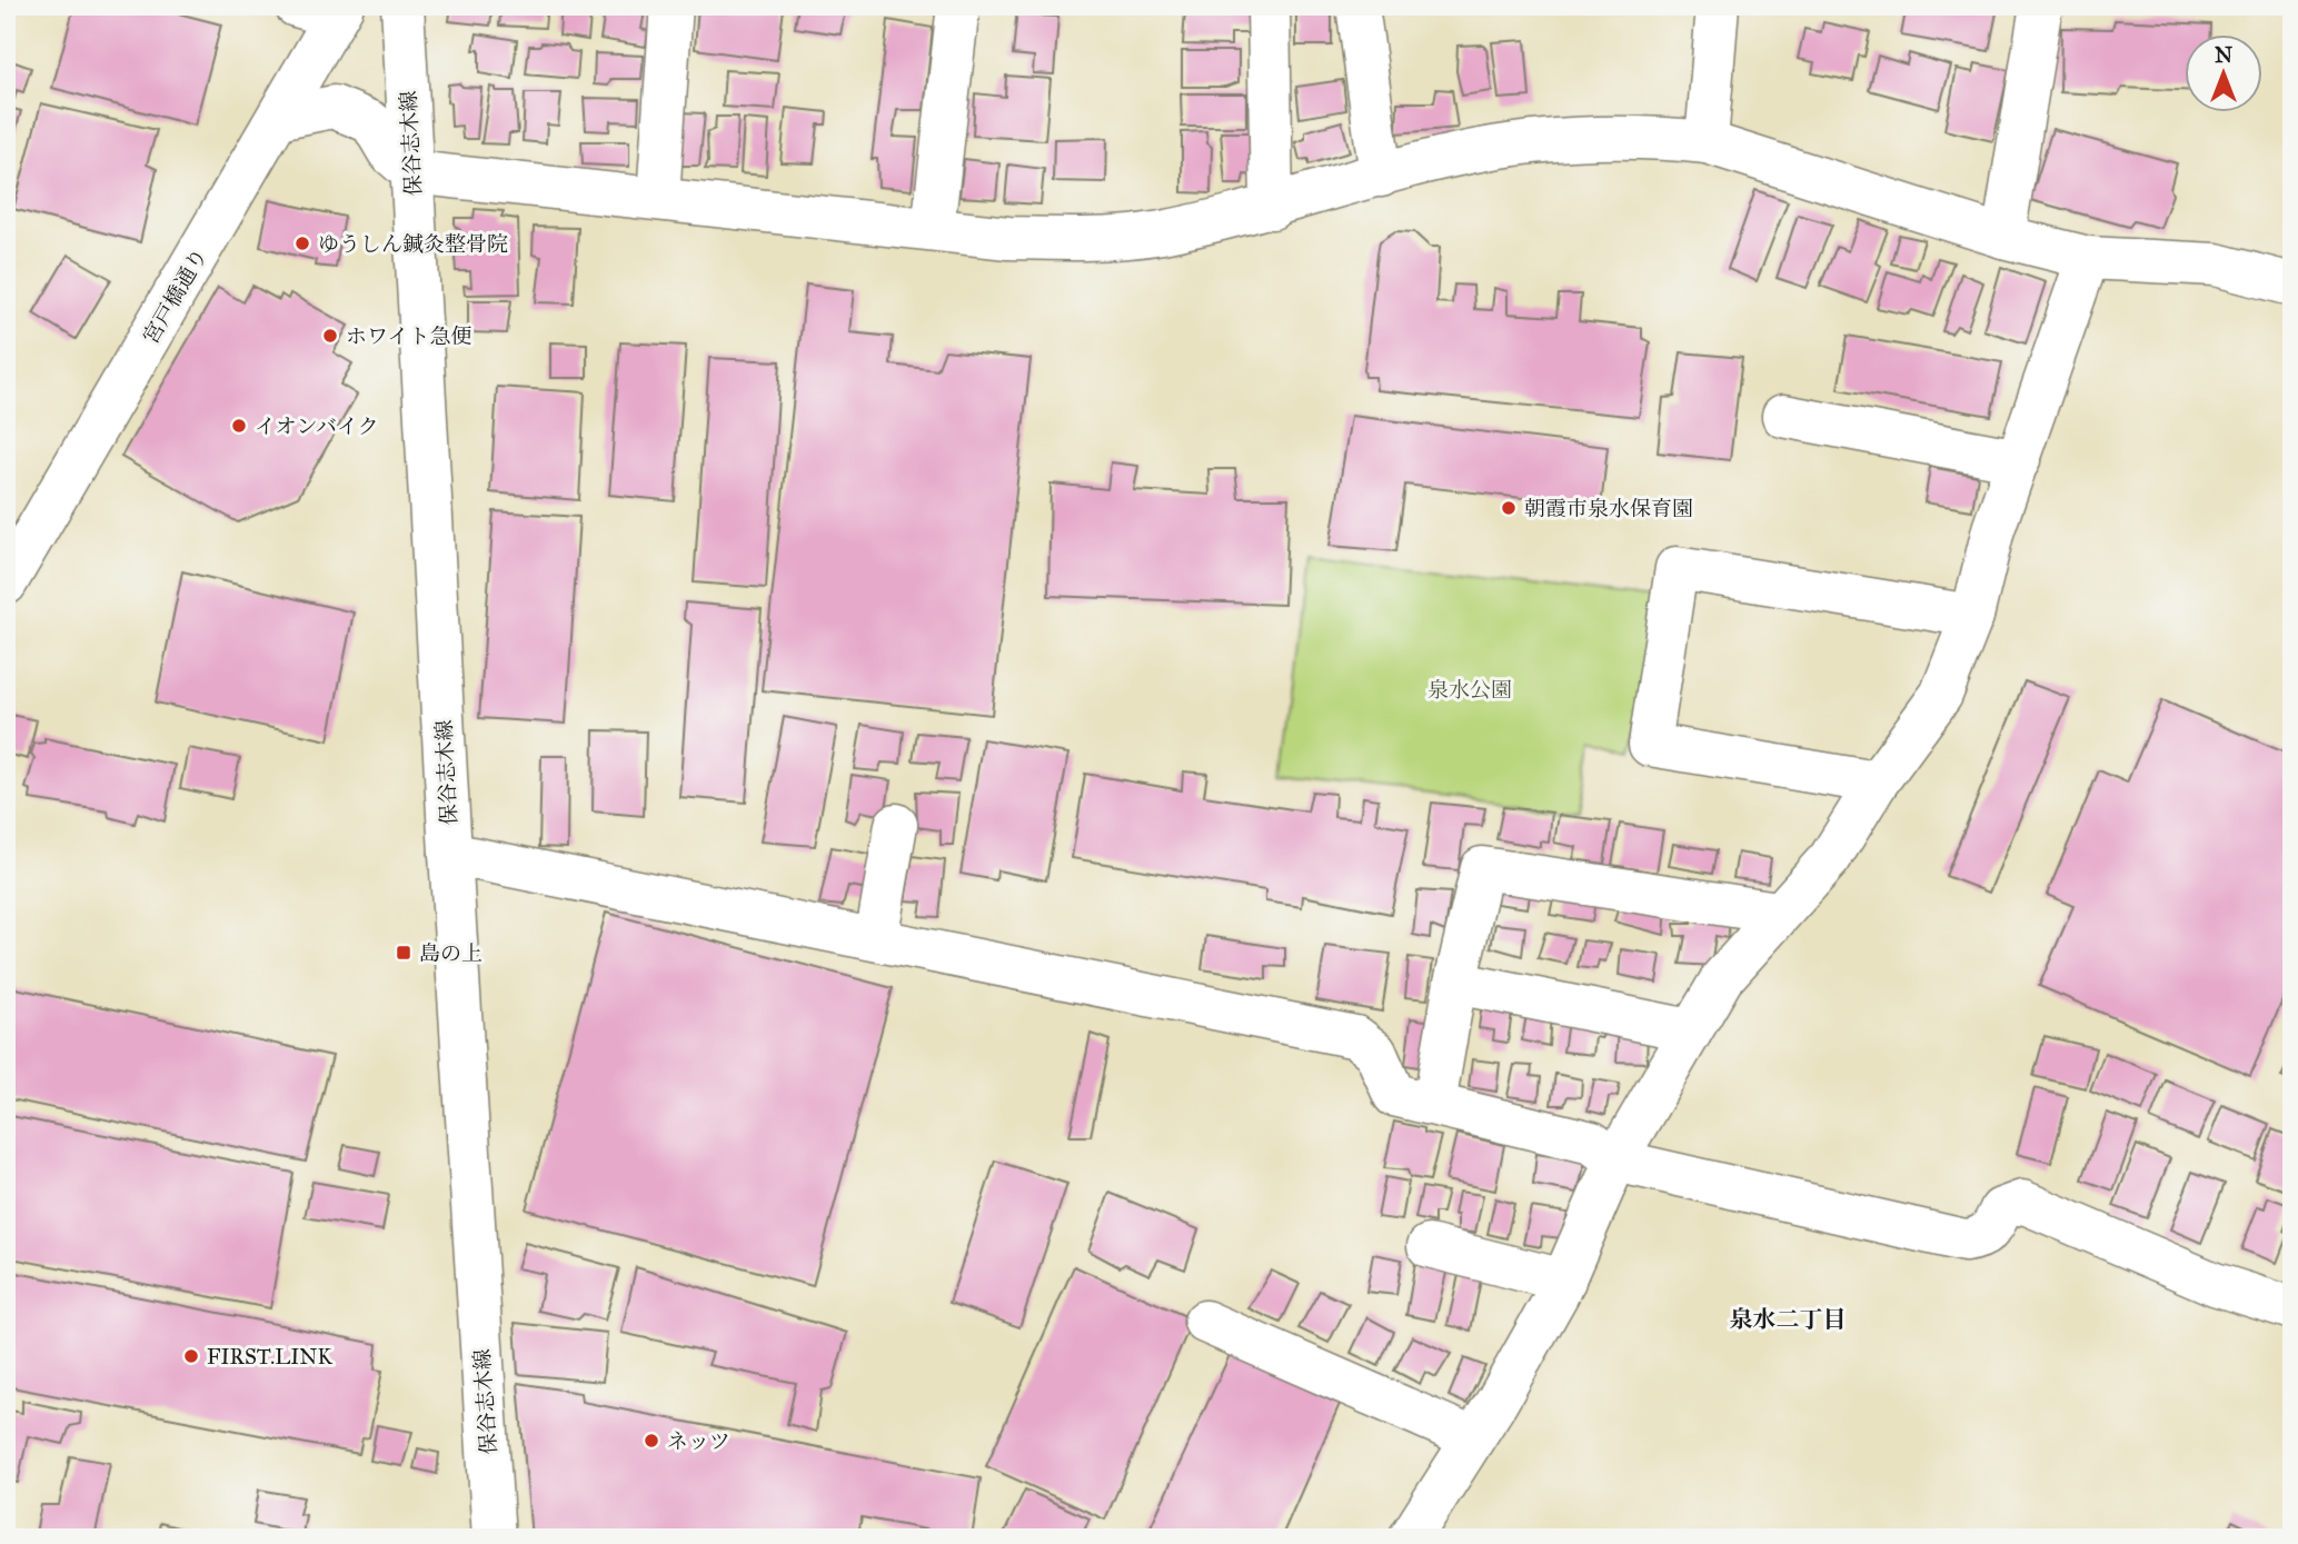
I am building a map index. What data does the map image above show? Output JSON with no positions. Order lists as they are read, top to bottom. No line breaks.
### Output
{"streets":{"street":["保谷志木線","宮戸橋通り"]},"districts":["泉水二丁目"],"parks":["泉水公園"],"places":{"other":["ゆうしん鍼灸整骨院","ホワイト急便","イオンバイク","朝霞市泉水保育園","FIRST.LINK","ネッツ"],"transit":["島の上"]},"north":"top"}
